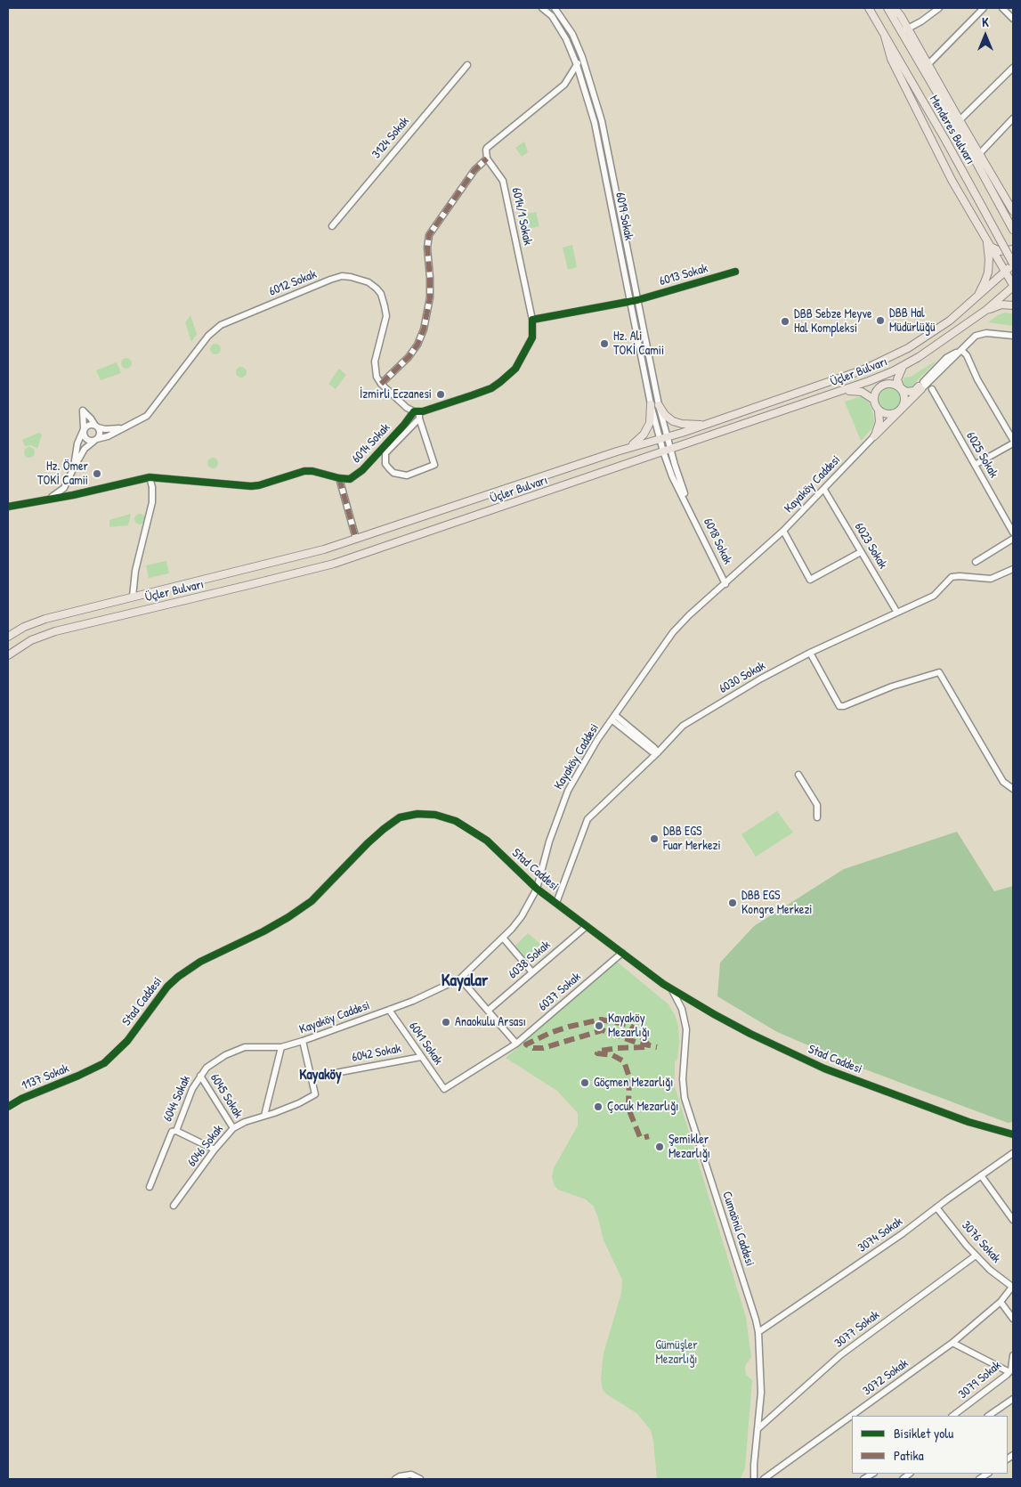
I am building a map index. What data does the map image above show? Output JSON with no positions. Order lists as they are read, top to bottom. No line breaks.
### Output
{"streets":{"main road":["Menderes Bulvarı","Üçler Bulvarı"],"street":["3124 Sokak","6014/1 Sokak","6019 Sokak","6013 Sokak","6012 Sokak","6014 Sokak","6025 Sokak","Kayaköy Caddesi","6018 Sokak","6023 Sokak","6030 Sokak","Stad Caddesi","6038 Sokak","6037 Sokak","6041 Sokak","6042 Sokak","1137 Sokak","6045 Sokak","6044 Sokak","6046 Sokak","Cumaönü Caddesi","3074 Sokak","3076 Sokak","3077 Sokak","3072 Sokak","3079 Sokak"]},"crossings":[["Menderes Bulvarı","Üçler Bulvarı"],["6019 Sokak","6013 Sokak"],["6019 Sokak","Üçler Bulvarı"],["6019 Sokak","6018 Sokak"],["Üçler Bulvarı","6018 Sokak"],["Kayaköy Caddesi","6018 Sokak"],["Kayaköy Caddesi","6023 Sokak"],["Kayaköy Caddesi","Stad Caddesi"],["Kayaköy Caddesi","6041 Sokak"],["Kayaköy Caddesi","6044 Sokak"],["6023 Sokak","6030 Sokak"],["6030 Sokak","Stad Caddesi"],["Stad Caddesi","6038 Sokak"],["Stad Caddesi","6037 Sokak"],["Stad Caddesi","1137 Sokak"],["Stad Caddesi","Cumaönü Caddesi"],["6037 Sokak","6041 Sokak"],["6041 Sokak","6042 Sokak"],["6042 Sokak","6046 Sokak"],["6045 Sokak","6044 Sokak"],["6045 Sokak","6046 Sokak"],["Cumaönü Caddesi","3074 Sokak"],["Cumaönü Caddesi","3077 Sokak"],["3074 Sokak","3076 Sokak"],["3076 Sokak","3077 Sokak"],["3076 Sokak","3072 Sokak"]],"districts":["Kayalar","Kayaköy"],"parks":["Gümüşler Mezarlığı"],"places":["DBB Hal Müdürlüğü","DBB Sebze Meyve Hal Kompleksi","Hz. Ali TOKİ Camii","İzmirli Eczanesi","Hz. Ömer TOKİ Camii","DBB EGS Fuar Merkezi","DBB EGS Kongre Merkezi","Anaokulu Arsası","Kayaköy Mezarlığı","Göçmen Mezarlığı","Çocuk Mezarlığı","Şemikler Mezarlığı"],"legend":["Bisiklet yolu","Patika"],"north":"top"}
